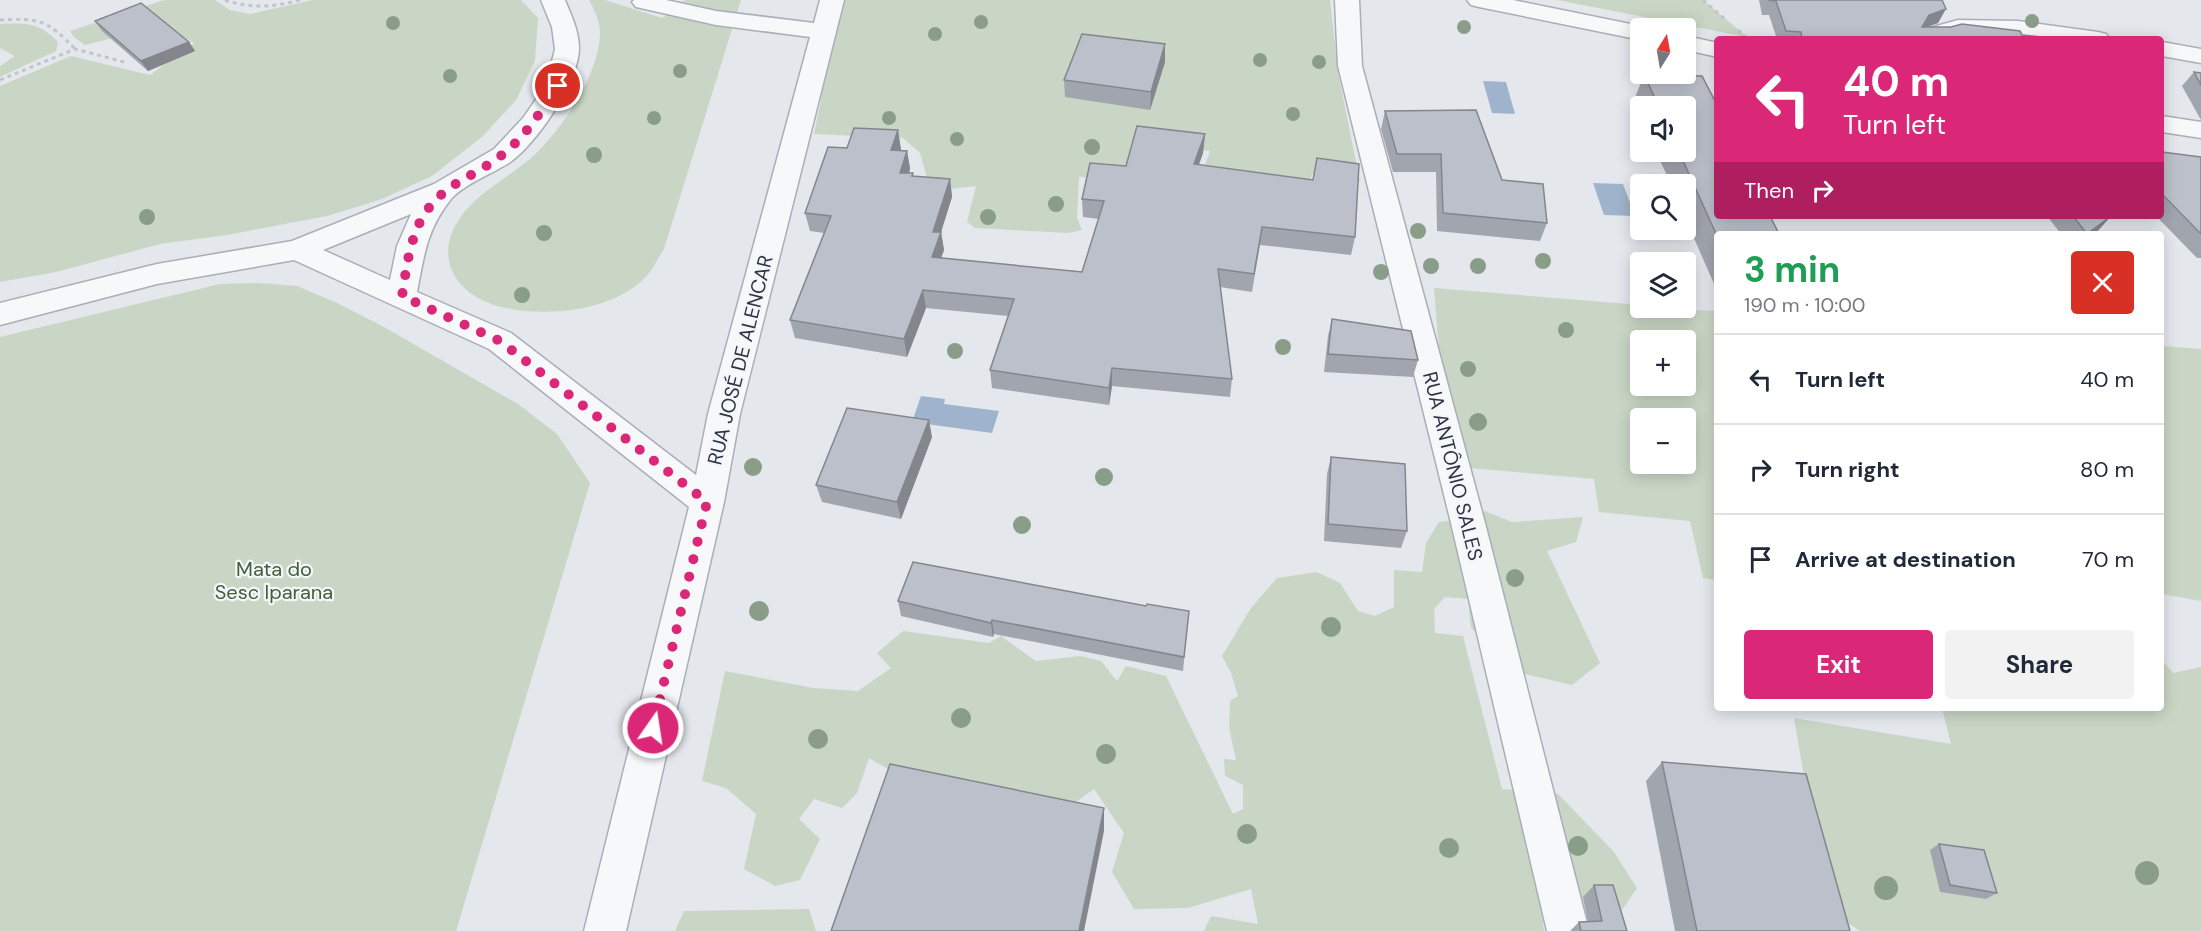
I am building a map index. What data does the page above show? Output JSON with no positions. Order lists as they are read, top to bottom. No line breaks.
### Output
{"streets":{"street":["RUA JOSÉ DE ALENCAR","RUA ANTÔNIO SALES"]},"parks":["Mata do Sesc Iparana"],"north":"top","page":{"map_buttons":["+","−"],"turn":["40 m","Turn left"],"then":"Then","heading":["3 min","190 m · 10:00"],"list":[{"name":"Turn left","value":"40 m"},{"name":"Turn right","value":"80 m"},{"name":"Arrive at destination","value":"70 m"}],"buttons":["Exit","Share"]}}
